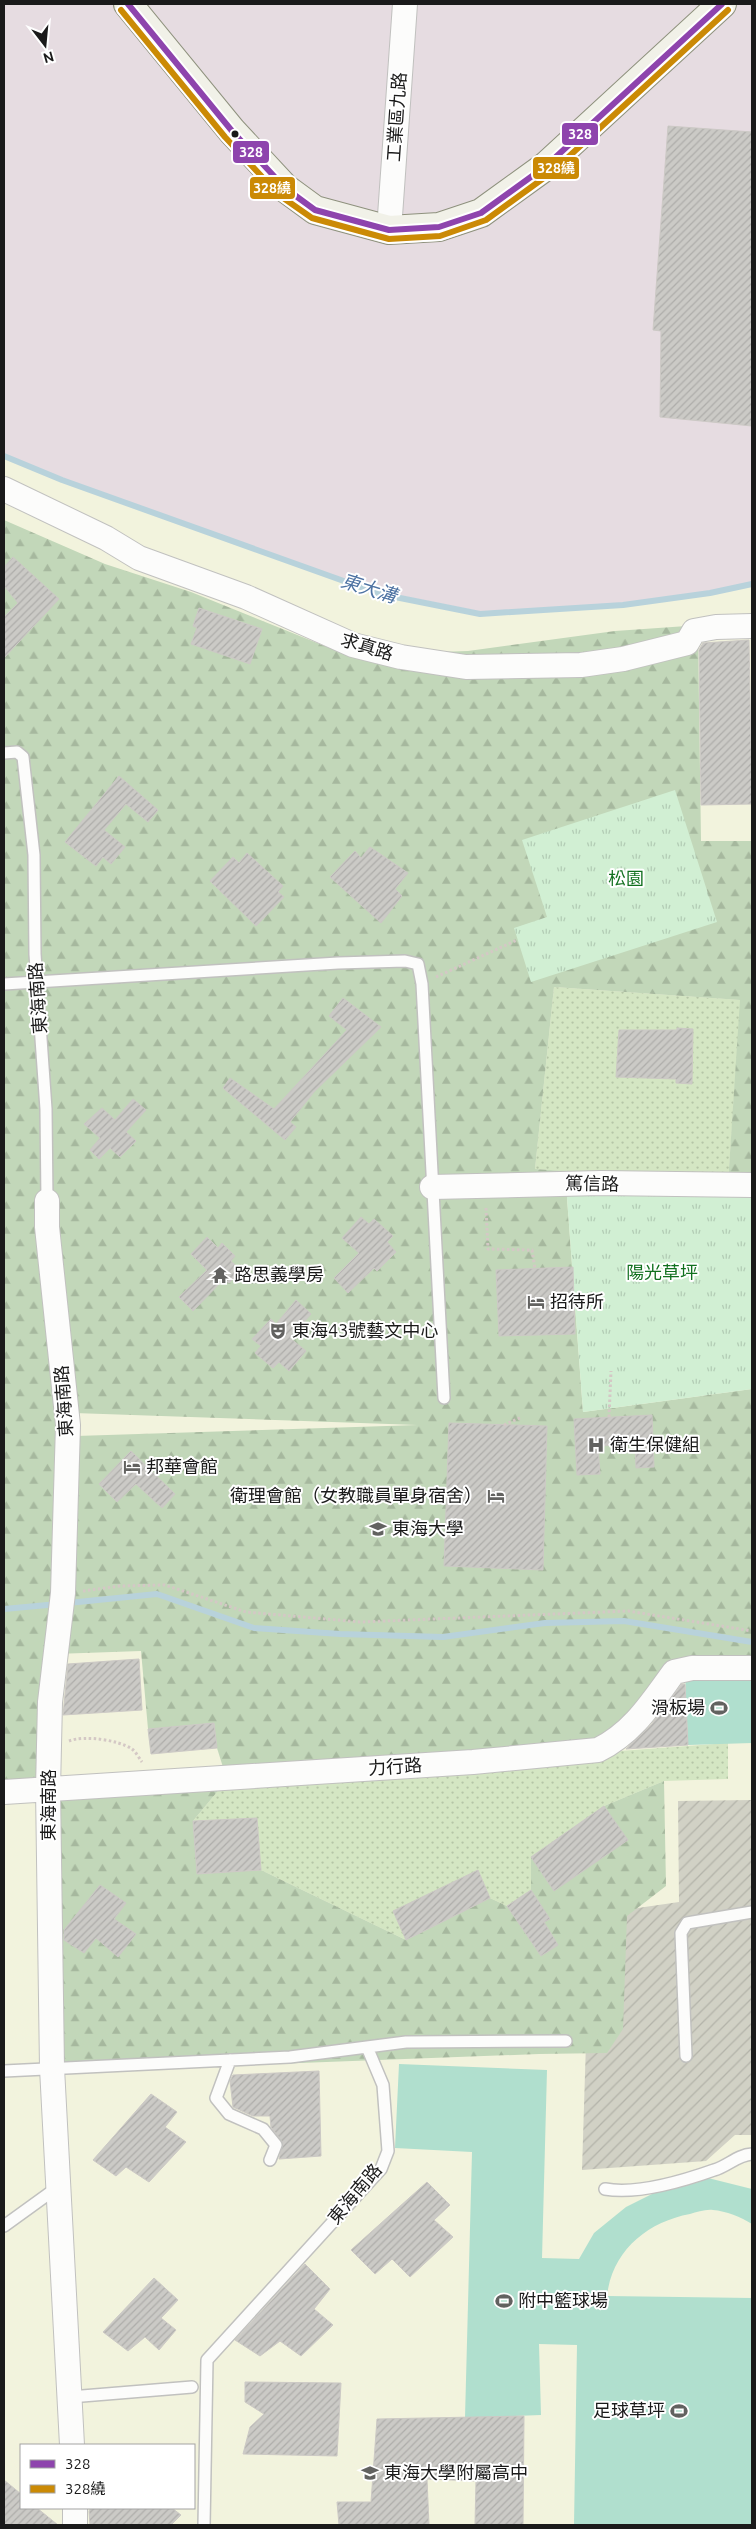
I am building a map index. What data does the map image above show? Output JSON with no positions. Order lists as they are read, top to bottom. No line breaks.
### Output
{"streets":{"street":["工業區九路","求真路","東海南路","篤信路","力行路"]},"crossings":[["東海南路","力行路"]],"water":["東大溝"],"parks":["松園","陽光草坪"],"places":{"temple":["路思義學房"],"hotel":["招待所","邦華會館","衛理會館（女教職員單身宿舍）"],"theatre":["東海43號藝文中心"],"hospital":["衛生保健組"],"school or university":["東海大學","東海大學附屬高中"],"sports":["滑板場","附中籃球場","足球草坪"]},"lines":["transit line 328","transit line 328繞"],"legend":["328","328繞"],"north":"bottom"}
